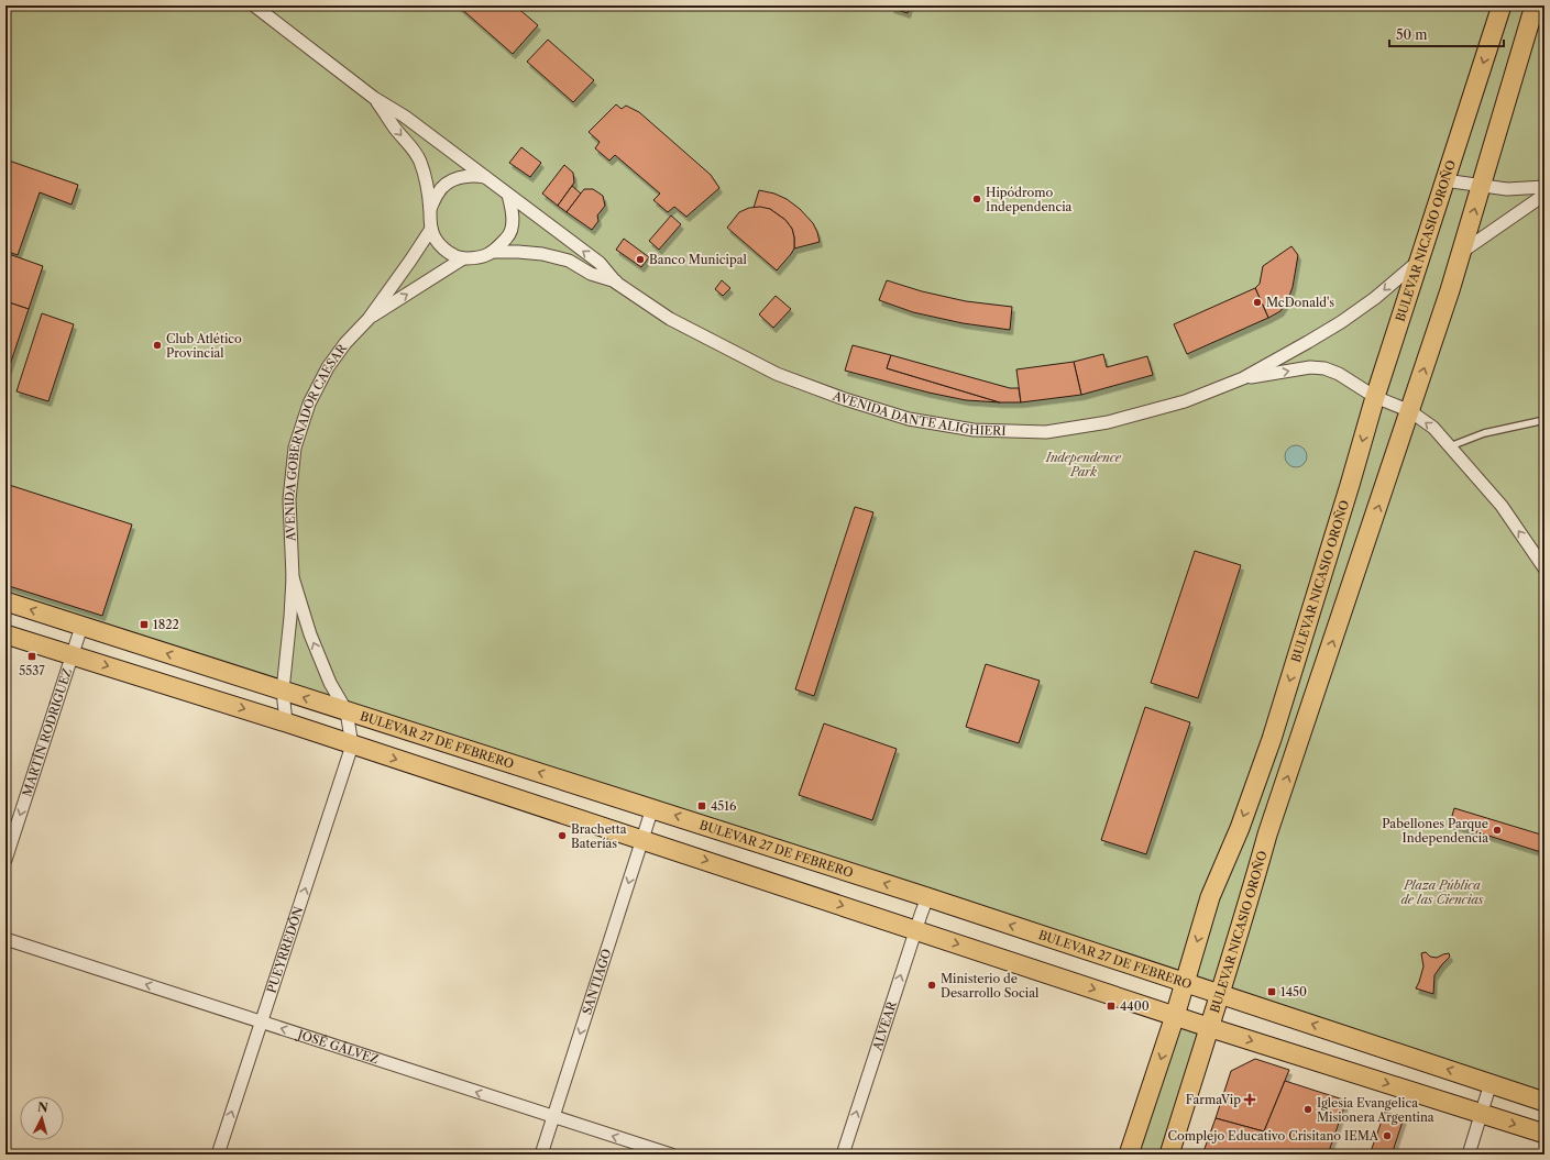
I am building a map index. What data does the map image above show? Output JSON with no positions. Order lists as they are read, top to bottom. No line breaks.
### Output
{"streets":{"main road":["BULEVAR NICASIO OROÑO","BULEVAR 27 DE FEBRERO"],"street":["AVENIDA DANTE ALIGHIERI","AVENIDA GOBERNADOR CAESAR","MARTÍN RODRÍGUEZ","PUEYRREDÓN","SANTIAGO","ALVEAR","JOSÉ GÁLVEZ"]},"crossings":[["BULEVAR NICASIO OROÑO","AVENIDA DANTE ALIGHIERI"],["BULEVAR NICASIO OROÑO","BULEVAR 27 DE FEBRERO"],["AVENIDA DANTE ALIGHIERI","AVENIDA GOBERNADOR CAESAR"],["AVENIDA GOBERNADOR CAESAR","BULEVAR 27 DE FEBRERO"],["AVENIDA GOBERNADOR CAESAR","PUEYRREDÓN"],["MARTÍN RODRÍGUEZ","BULEVAR 27 DE FEBRERO"],["BULEVAR 27 DE FEBRERO","SANTIAGO"],["BULEVAR 27 DE FEBRERO","ALVEAR"],["PUEYRREDÓN","JOSÉ GÁLVEZ"],["SANTIAGO","JOSÉ GÁLVEZ"]],"one_way":["MARTÍN RODRÍGUEZ","PUEYRREDÓN","SANTIAGO","ALVEAR","JOSÉ GÁLVEZ"],"parks":["Independence Park","Plaza Pública de las Ciencias"],"places":{"other":["Hipódromo Independencia","Banco Municipal","McDonald's","Club Atlético Provincial","Pabellones Parque Independencia","Brachetta Baterías","Ministerio de Desarrollo Social","Iglesia Evangelica Misionera Argentina","Complejo Educativo Crisitano IEMA"],"transit":["1822","5537","4516","1450","4400"],"health":["FarmaVip"]},"scale_bar":"50 m","north":"top"}
